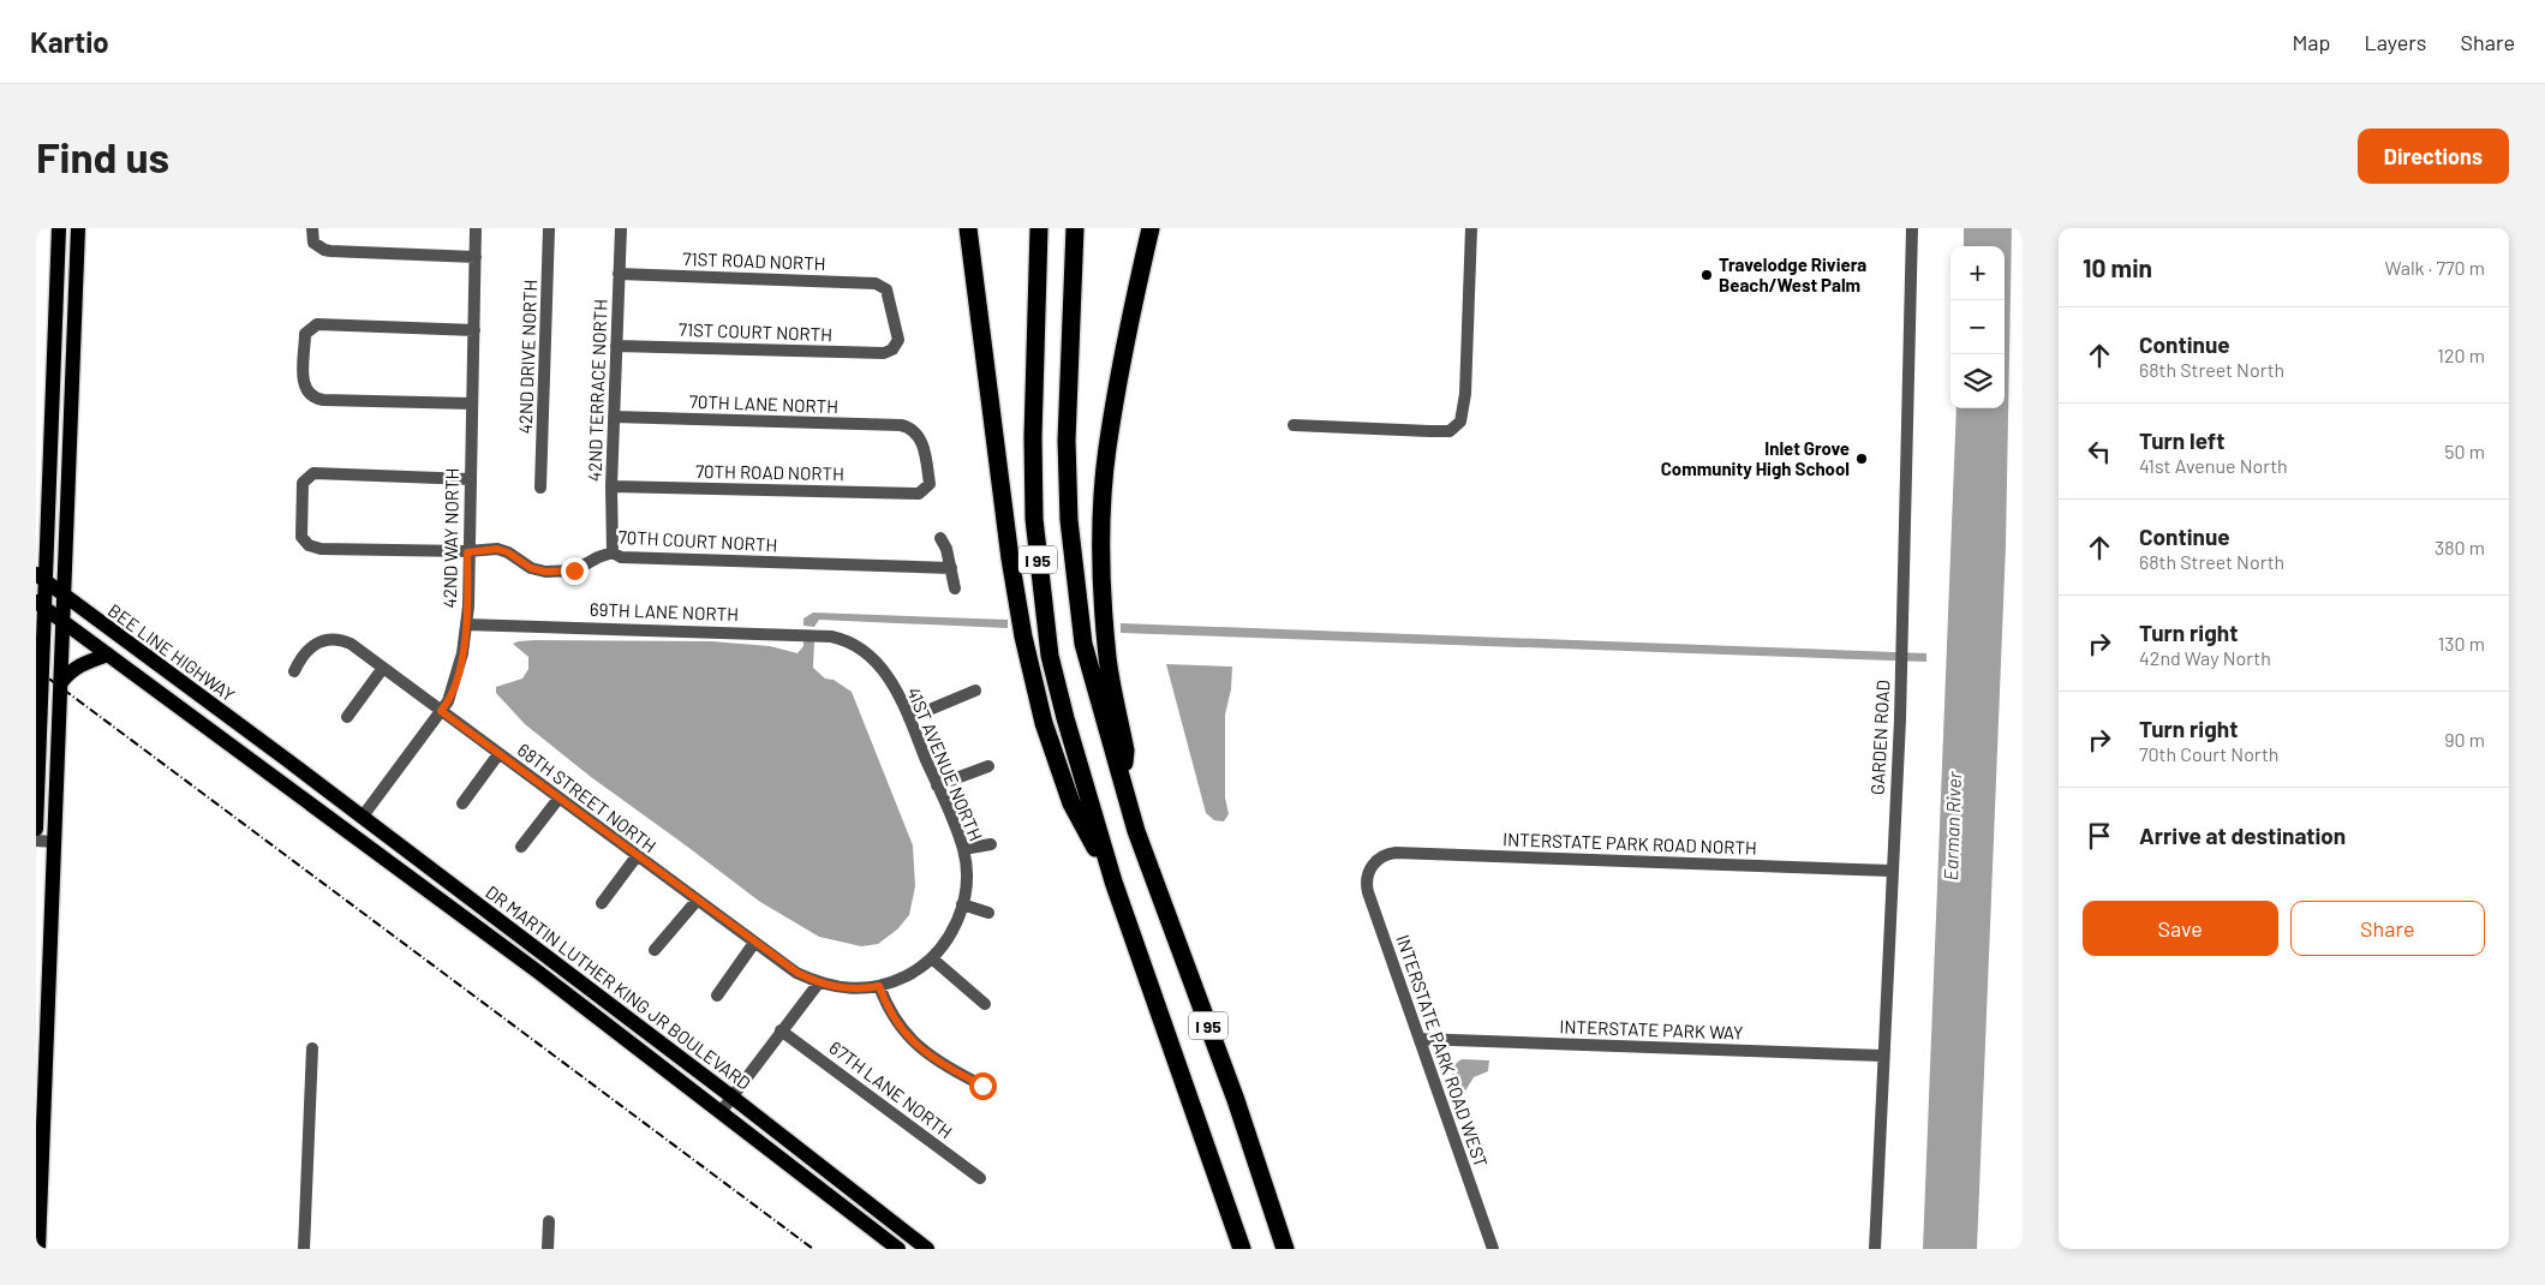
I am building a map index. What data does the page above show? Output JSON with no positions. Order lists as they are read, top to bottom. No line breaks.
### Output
{"streets":{"highway":["I 95"],"main road":["BEE LINE HIGHWAY","DR MARTIN LUTHER KING JR BOULEVARD"],"street":["71ST ROAD NORTH","71ST COURT NORTH","42ND DRIVE NORTH","42ND TERRACE NORTH","70TH LANE NORTH","70TH ROAD NORTH","42ND WAY NORTH","70TH COURT NORTH","69TH LANE NORTH","GARDEN ROAD","41ST AVENUE NORTH","68TH STREET NORTH","INTERSTATE PARK ROAD NORTH","INTERSTATE PARK WAY","INTERSTATE PARK ROAD WEST","67TH LANE NORTH"]},"crossings":[["71ST ROAD NORTH","71ST COURT NORTH"],["71ST ROAD NORTH","42ND TERRACE NORTH"],["71ST COURT NORTH","42ND TERRACE NORTH"],["42ND TERRACE NORTH","70TH LANE NORTH"],["42ND TERRACE NORTH","70TH ROAD NORTH"],["42ND TERRACE NORTH","70TH COURT NORTH"],["70TH LANE NORTH","70TH ROAD NORTH"],["42ND WAY NORTH","70TH COURT NORTH"],["42ND WAY NORTH","69TH LANE NORTH"],["42ND WAY NORTH","68TH STREET NORTH"],["42ND WAY NORTH","DR MARTIN LUTHER KING JR BOULEVARD"],["69TH LANE NORTH","41ST AVENUE NORTH"],["BEE LINE HIGHWAY","DR MARTIN LUTHER KING JR BOULEVARD"],["GARDEN ROAD","INTERSTATE PARK ROAD NORTH"],["GARDEN ROAD","INTERSTATE PARK WAY"],["41ST AVENUE NORTH","68TH STREET NORTH"],["INTERSTATE PARK ROAD NORTH","INTERSTATE PARK ROAD WEST"],["INTERSTATE PARK WAY","INTERSTATE PARK ROAD WEST"]],"water":["Earman River"],"places":["Travelodge Riviera Beach/West Palm","Inlet Grove Community High School"],"page":{"header":"Kartio","nav":["Map","Layers","Share"],"buttons":["Directions",["Save","Share"]],"title":"Find us","heading":["10 min","Walk · 770 m"],"map_buttons":["+","−"],"list":[["Continue","68th Street North","120 m"],["Turn left","41st Avenue North","50 m"],["Continue","68th Street North","380 m"],["Turn right","42nd Way North","130 m"],["Turn right","70th Court North","90 m"],"Arrive at destination"]}}
